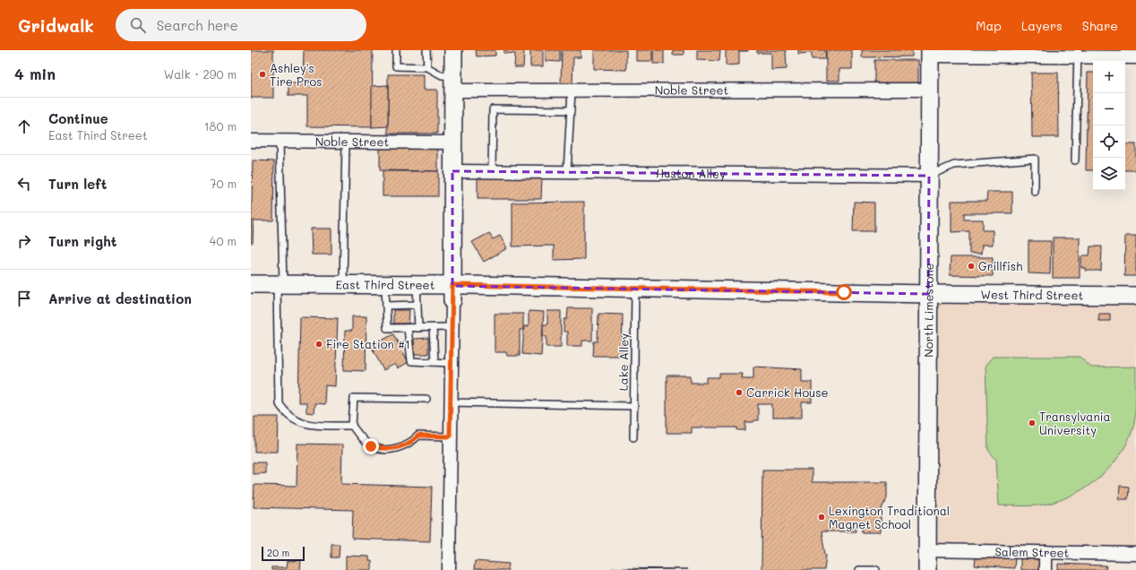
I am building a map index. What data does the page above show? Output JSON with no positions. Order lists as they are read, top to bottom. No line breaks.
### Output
{"streets":{"main road":["East Third Street","West Third Street","North Limestone"],"street":["Noble Street","Huston Alley","Salem Street"],"lane":["Lake Alley"]},"crossings":[["Noble Street","North Limestone"],["Huston Alley","North Limestone"],["East Third Street","West Third Street"],["East Third Street","North Limestone"],["East Third Street","Lake Alley"],["West Third Street","North Limestone"],["North Limestone","Salem Street"]],"places":["Ashley's Tire Pros","Grillfish","Fire Station #1","Carrick House","Transylvania University","Lexington Traditional Magnet School"],"scale_bar":"20 m","page":{"header":"Gridwalk","search":"Search here","nav":["Map","Layers","Share"],"heading":["4 min","Walk · 290 m"],"map_buttons":["+","−"],"list":[["Continue","East Third Street","180 m"],["Turn left","70 m"],["Turn right","40 m"],"Arrive at destination"],"scale":"20 m"}}
